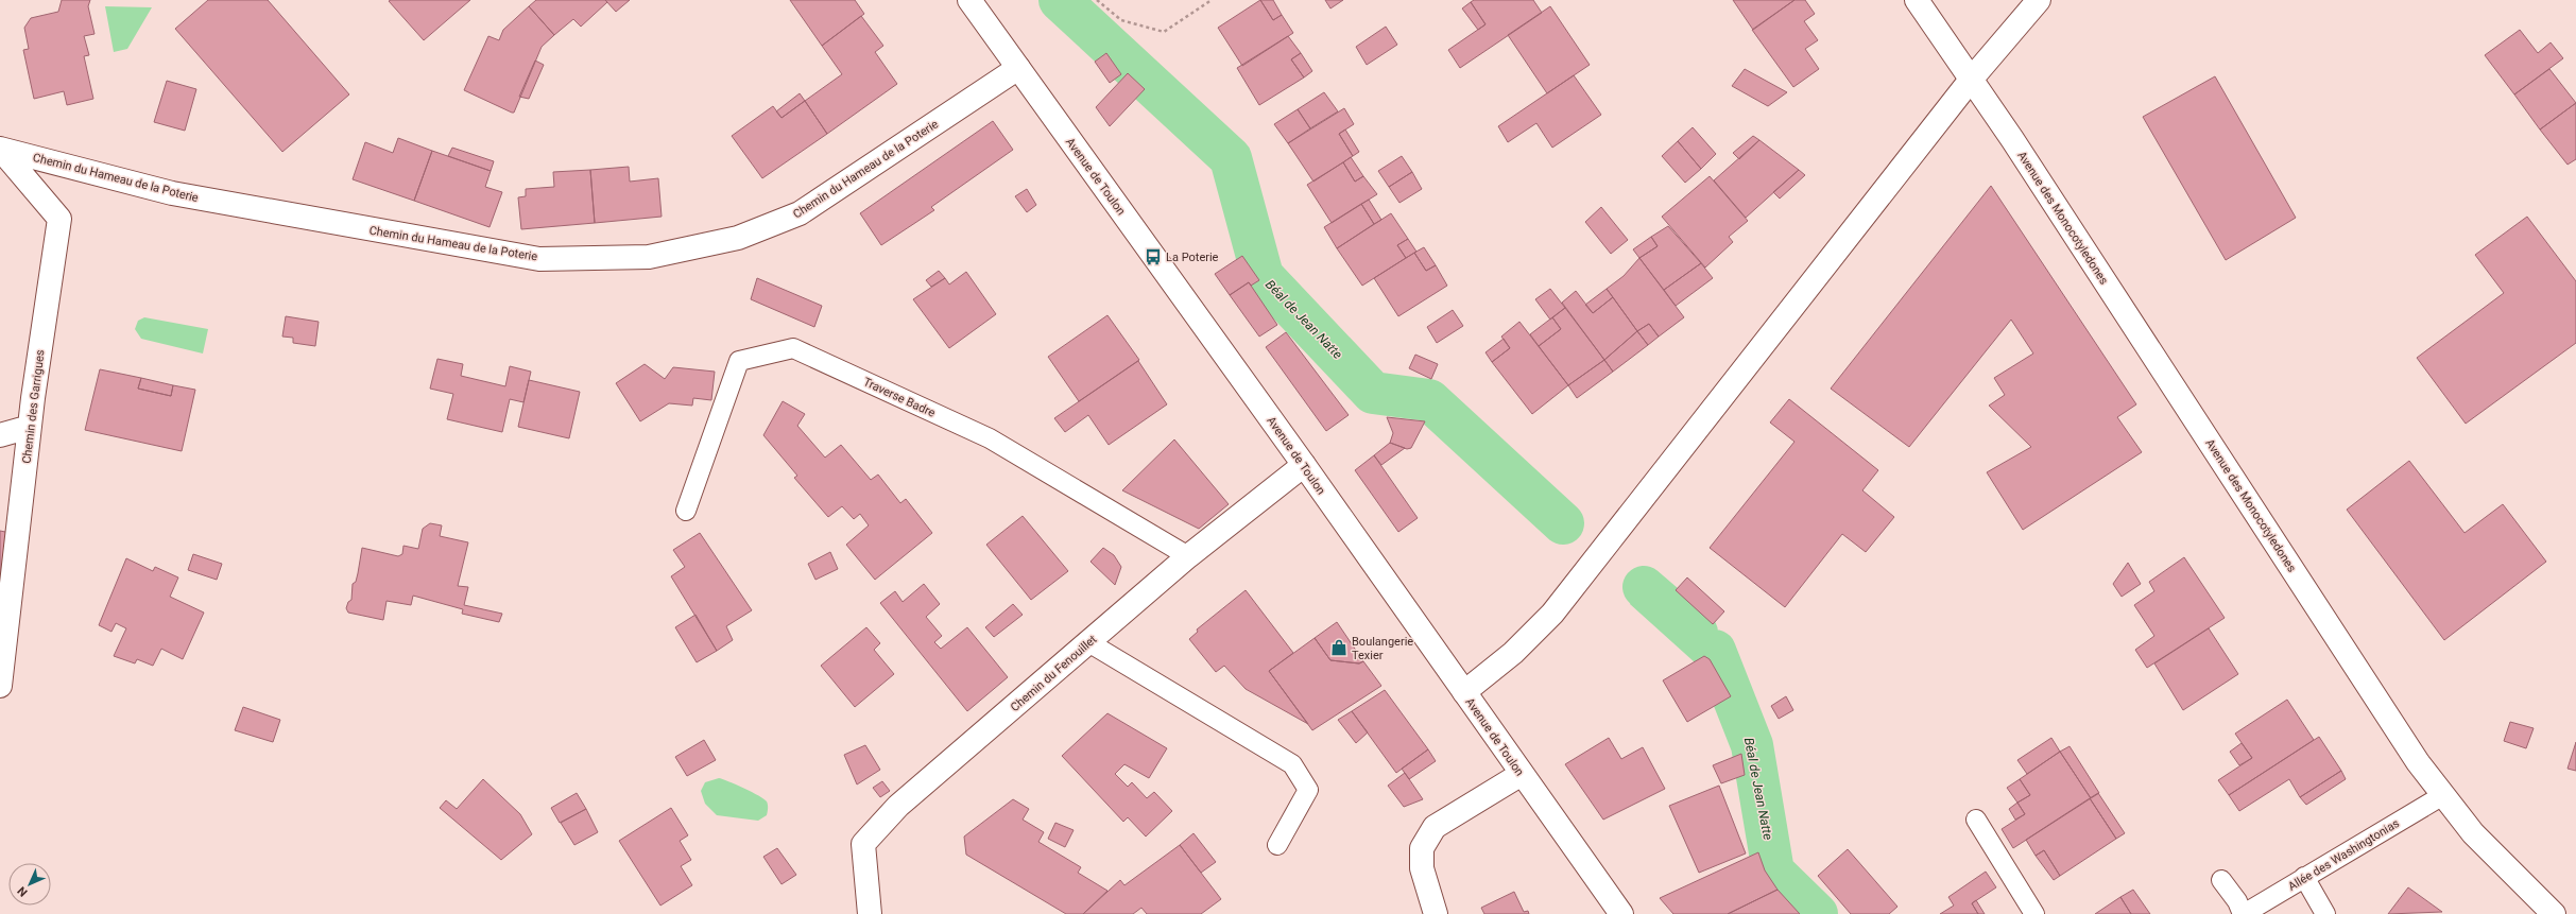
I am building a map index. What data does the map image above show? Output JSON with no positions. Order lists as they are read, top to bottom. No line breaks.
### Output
{"streets":{"street":["Chemin du Hameau de la Poterie","Avenue de Toulon","Avenue des Monocotyledones","Chemin des Garrigues","Chemin du Fenouillet"],"lane":["Traverse Badre","Allée des Washingtonias"]},"crossings":[["Chemin du Hameau de la Poterie","Avenue de Toulon"],["Chemin du Hameau de la Poterie","Chemin des Garrigues"],["Avenue de Toulon","Chemin du Fenouillet"],["Avenue des Monocotyledones","Allée des Washingtonias"],["Traverse Badre","Chemin du Fenouillet"]],"water":["Béal de Jean Natte"],"places":{"bus stop":["La Poterie"],"shop":["Boulangerie Texier"]},"north":"bottom left"}
